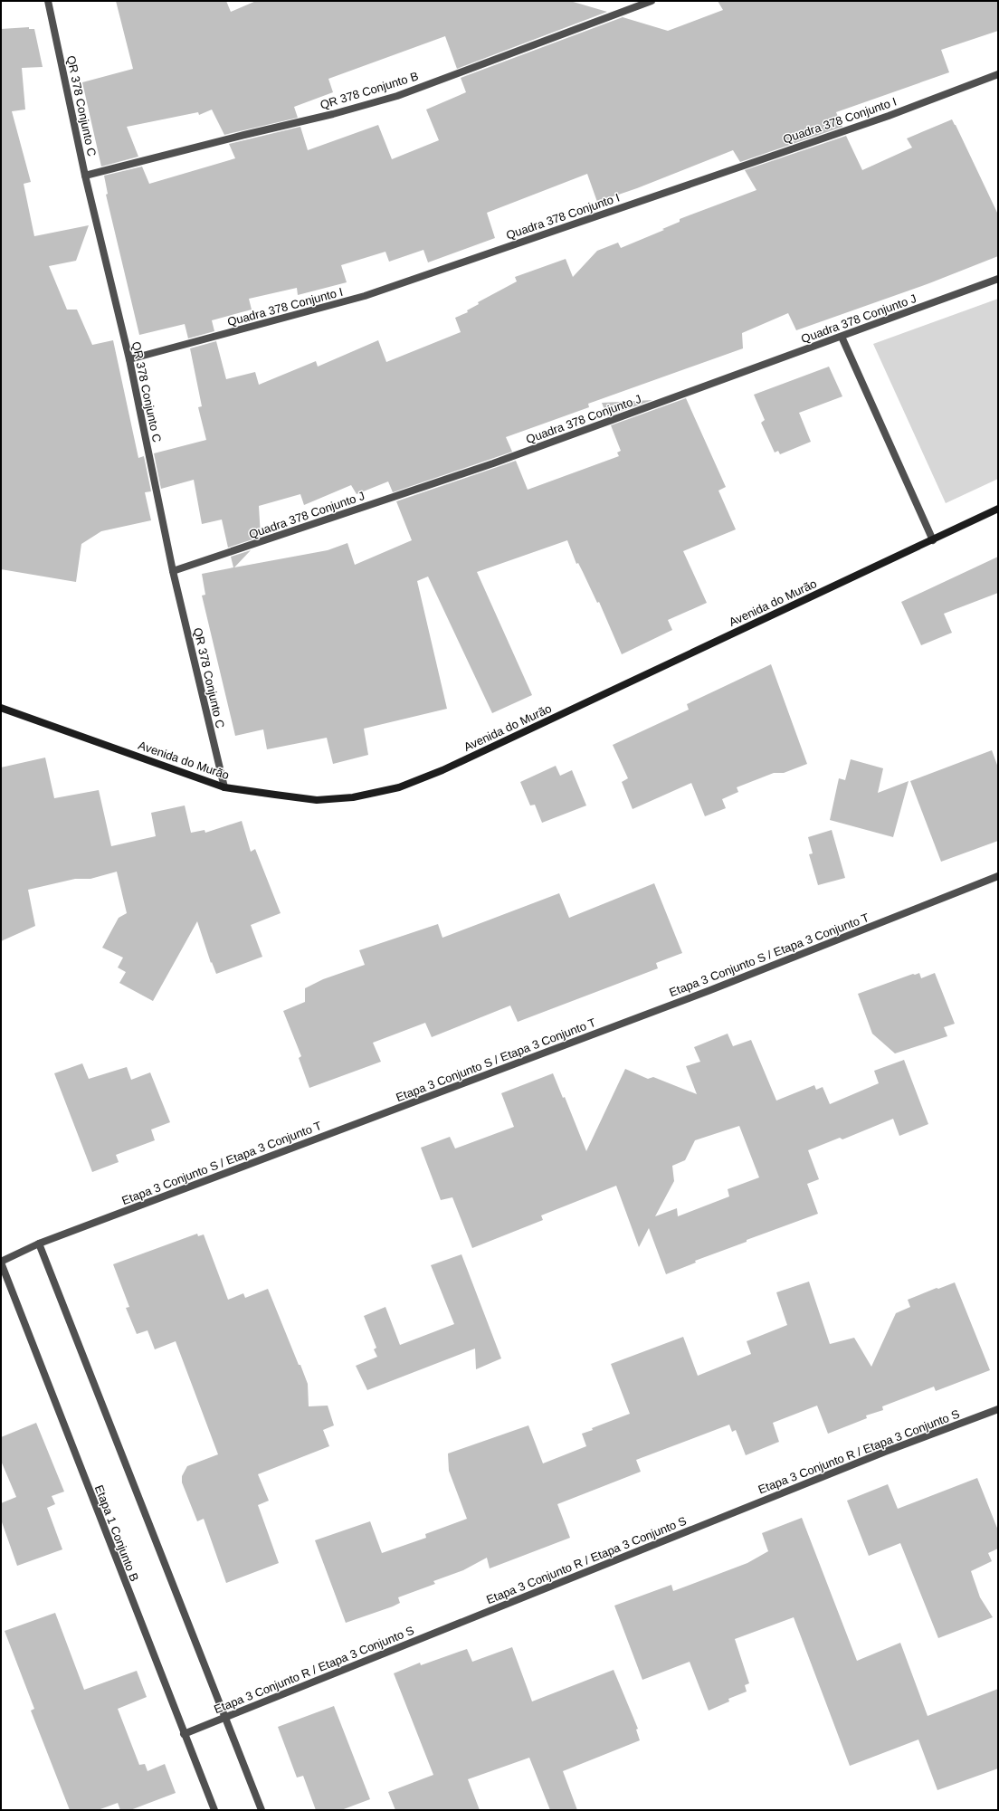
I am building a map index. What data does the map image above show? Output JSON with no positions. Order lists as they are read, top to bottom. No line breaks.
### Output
{"streets":{"street":["QR 378 Conjunto B","QR 378 Conjunto C","Quadra 378 Conjunto I","Quadra 378 Conjunto J","Avenida do Murão","Etapa 3 Conjunto S / Etapa 3 Conjunto T","Etapa 3 Conjunto R / Etapa 3 Conjunto S","Etapa 1 Conjunto B"]},"crossings":[["QR 378 Conjunto B","QR 378 Conjunto C"],["QR 378 Conjunto C","Quadra 378 Conjunto I"],["QR 378 Conjunto C","Quadra 378 Conjunto J"],["QR 378 Conjunto C","Avenida do Murão"],["Etapa 3 Conjunto S / Etapa 3 Conjunto T","Etapa 1 Conjunto B"],["Etapa 3 Conjunto R / Etapa 3 Conjunto S","Etapa 1 Conjunto B"]]}
